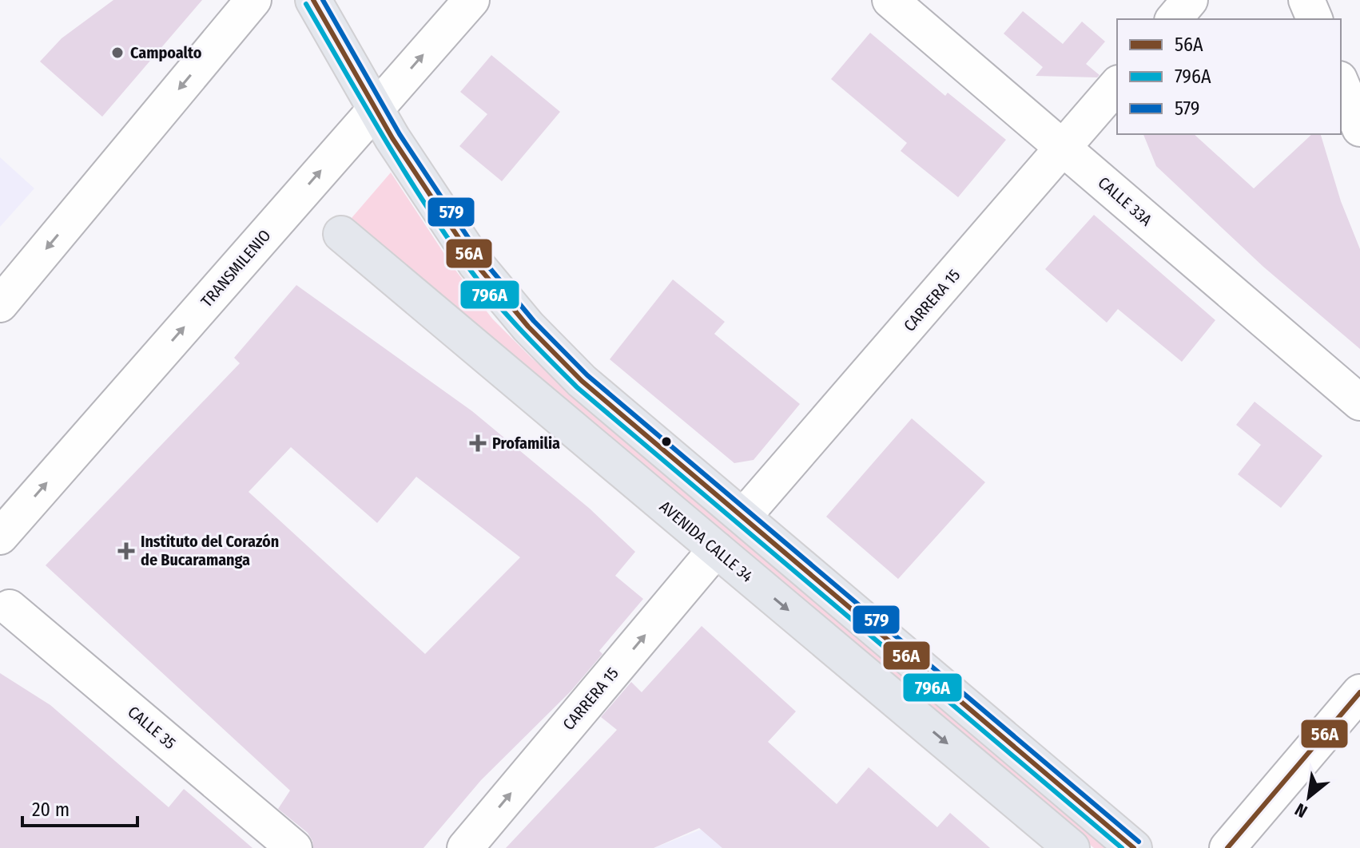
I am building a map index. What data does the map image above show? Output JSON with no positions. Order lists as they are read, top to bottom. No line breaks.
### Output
{"streets":{"main road":["AVENIDA CALLE 34"],"street":["CALLE 33A","TRANSMILENIO","CARRERA 15","CALLE 35"]},"crossings":[["CALLE 33A","CARRERA 15"],["CARRERA 15","AVENIDA CALLE 34"]],"one_way":["CARRERA 15"],"places":{"other":["Campoalto"],"health":["Profamilia","Instituto del Corazón de Bucaramanga"]},"lines":["transit line 56A","transit line 579","transit line 796A"],"legend":["56A","796A","579"],"scale_bar":"20 m","north":"bottom left"}
